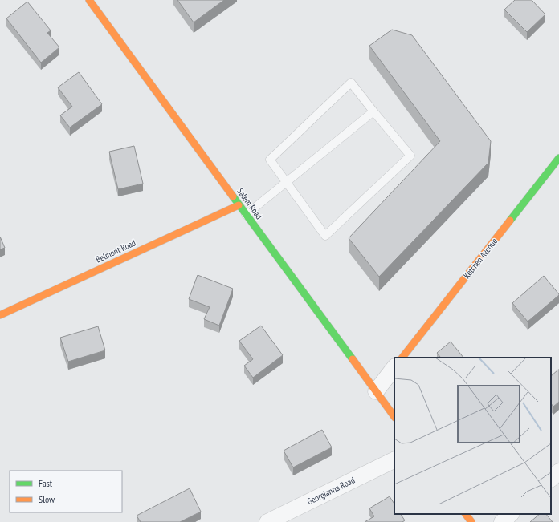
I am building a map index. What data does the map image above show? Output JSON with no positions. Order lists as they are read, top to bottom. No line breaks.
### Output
{"streets":{"main road":["Salem Road","Belmont Road","Ketchen Avenue"],"street":["Georgianna Road"]},"crossings":[["Salem Road","Belmont Road"]],"legend":["Fast","Slow"]}
